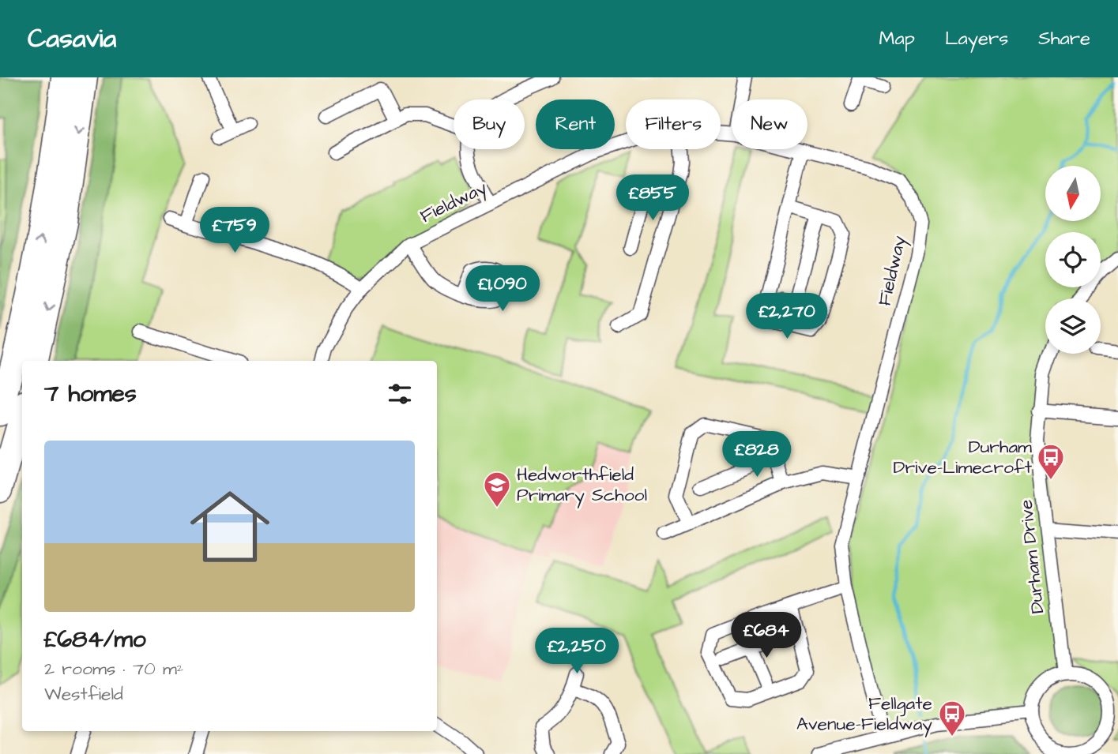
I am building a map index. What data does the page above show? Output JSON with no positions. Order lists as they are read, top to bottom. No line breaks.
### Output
{"streets":{"street":["Fieldway","Durham Drive"]},"places":{"bus stop":["Durham Drive-Limecroft","Fellgate Avenue-Fieldway"],"school or university":["Hedworthfield Primary School"]},"north":"bottom","page":{"header":"Casavia","nav":["Map","Layers","Share"],"chip":["Buy","Rent","Filters","New"],"price":["£855","£759","£1,090","£2,270","£828","£684","£2,250"],"heading":"7 homes","list":[{"name":"£684/mo","note":"2 rooms · 70 m² · Westfield"}]}}
